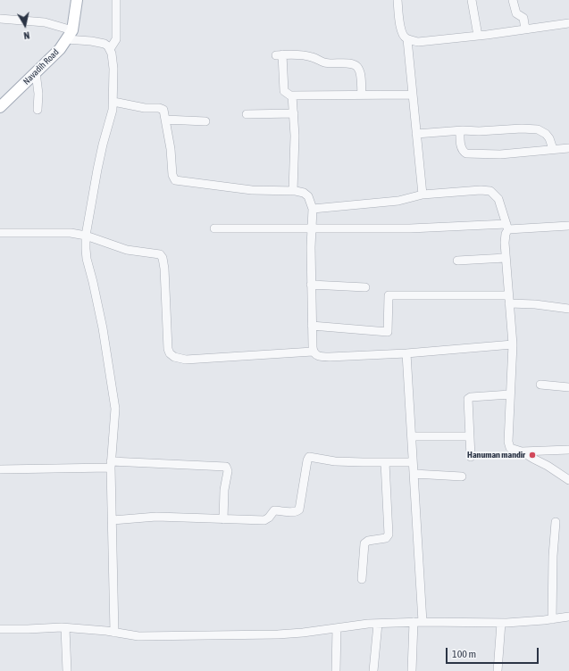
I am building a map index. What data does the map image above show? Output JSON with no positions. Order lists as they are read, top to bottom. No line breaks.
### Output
{"streets":{"main road":["Navadih Road"]},"places":["Hanuman mandir"],"scale_bar":"100 m","north":"bottom"}
